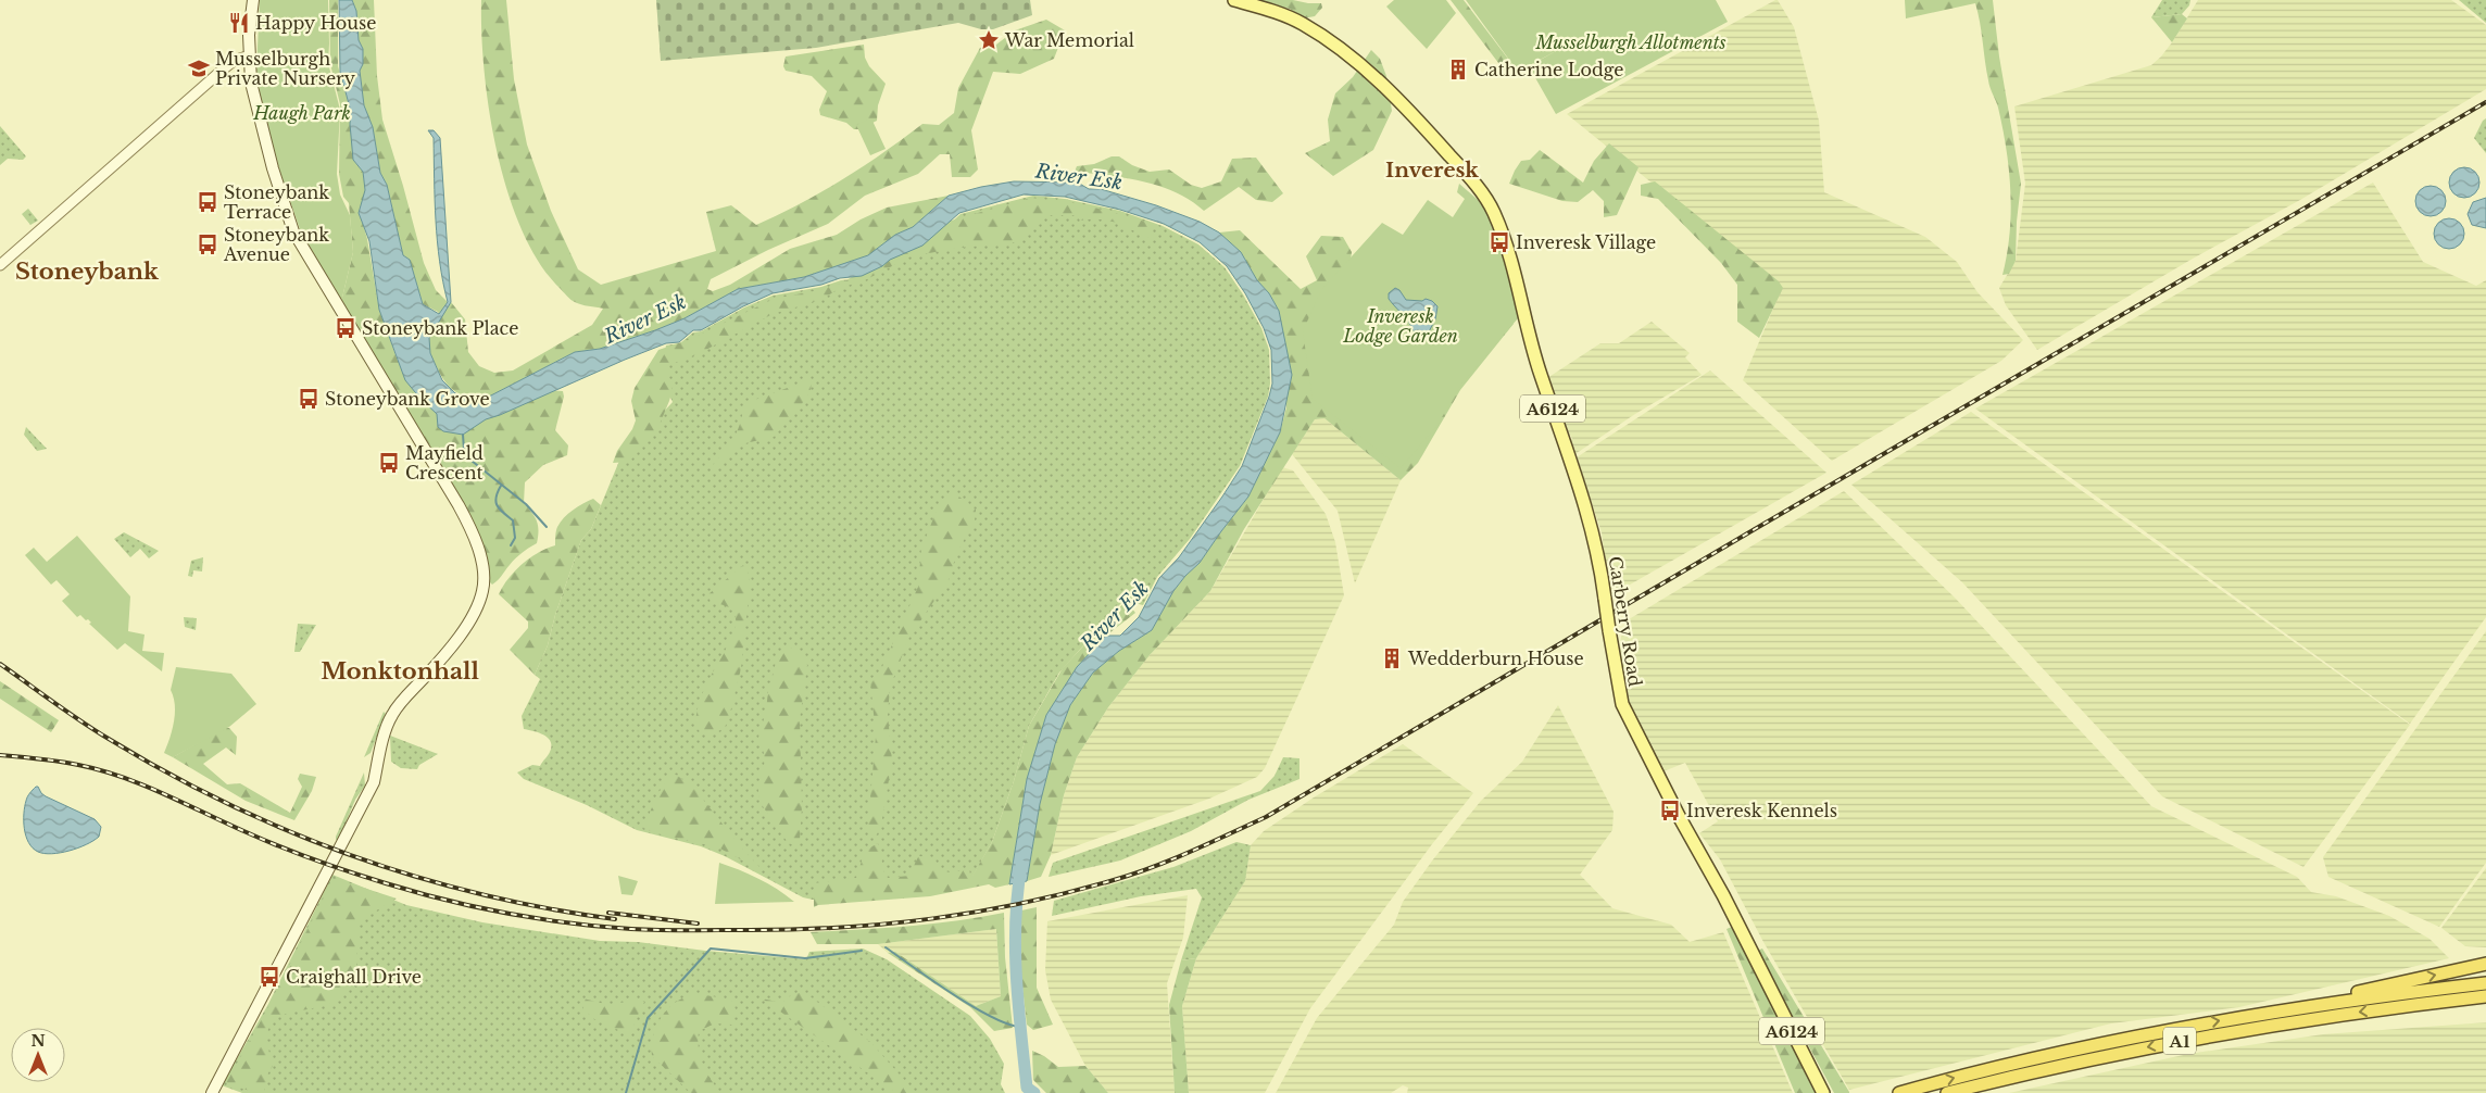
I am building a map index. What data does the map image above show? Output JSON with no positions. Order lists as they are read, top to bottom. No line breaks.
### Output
{"streets":{"highway":["A1"],"main road":["A6124","Carberry Road"]},"districts":["Inveresk","Stoneybank","Monktonhall"],"water":["River Esk"],"parks":["Musselburgh Allotments","Haugh Park","Inveresk Lodge Garden"],"places":{"restaurant":["Happy House"],"place":["War Memorial"],"school or university":["Musselburgh Private Nursery"],"building":["Catherine Lodge","Wedderburn House"],"bus stop":["Stoneybank Terrace","Inveresk Village","Stoneybank Avenue","Stoneybank Place","Stoneybank Grove","Mayfield Crescent","Inveresk Kennels","Craighall Drive"]},"north":"top"}
